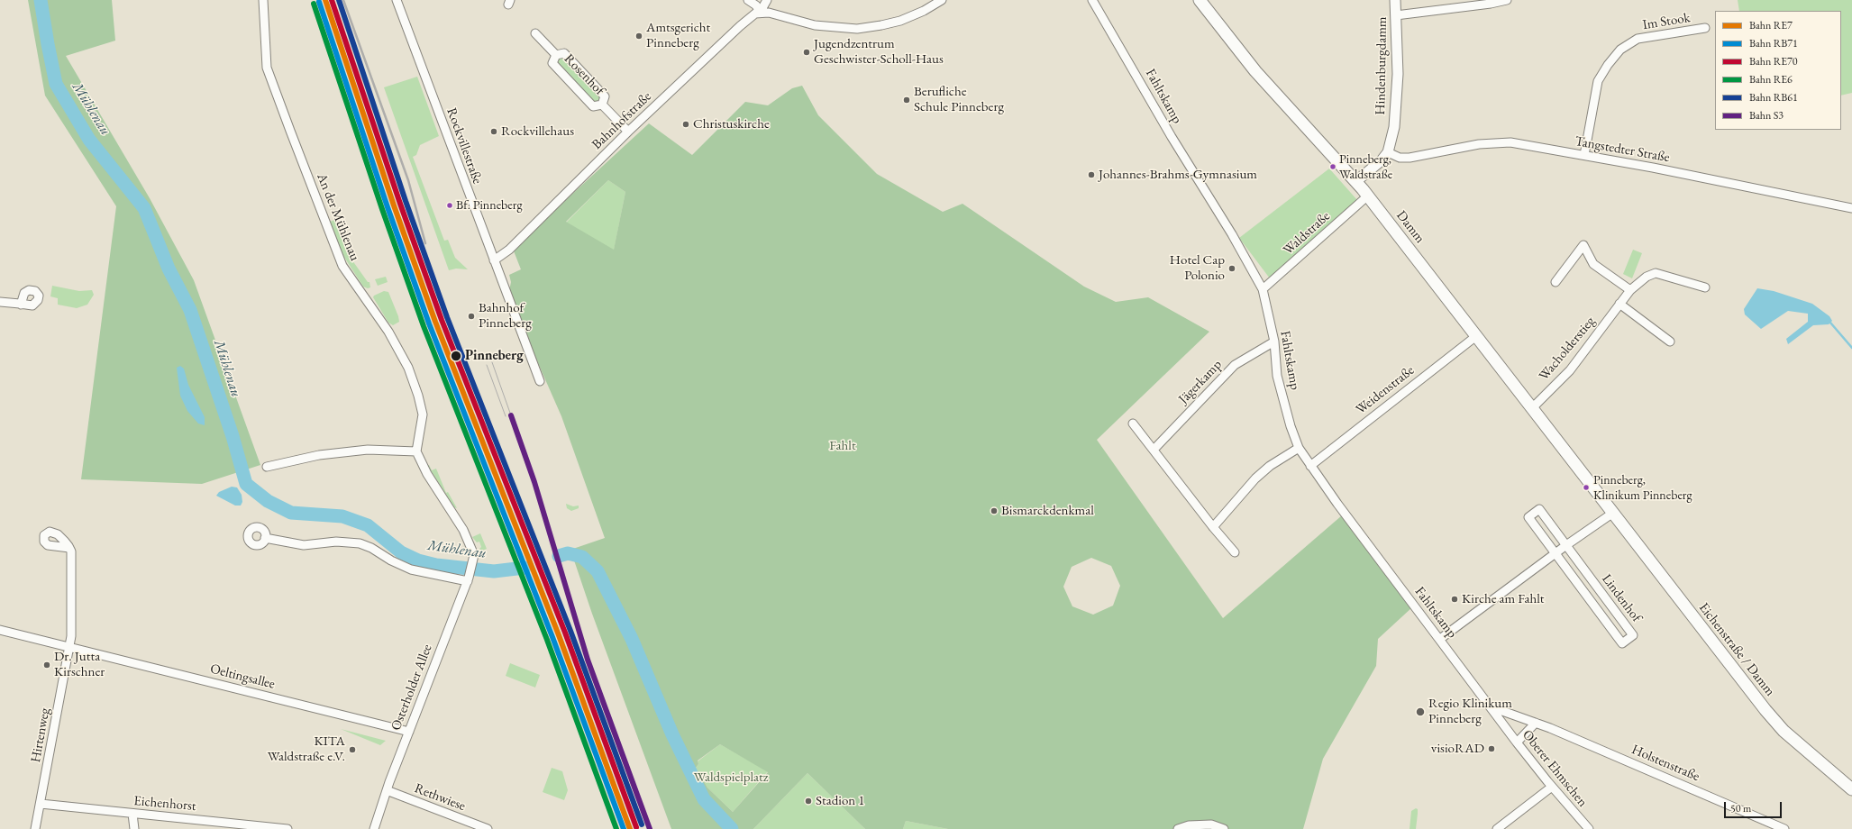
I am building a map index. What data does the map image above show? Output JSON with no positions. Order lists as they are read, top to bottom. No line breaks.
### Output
{"streets":{"main road":["Damm","Eichenstraße / Damm"],"street":["Im Stook","Hindenburgdamm","Rosenhof","Fahltskamp","Bahnhofstraße","Rockvillestraße","Tangstedter Straße","An der Mühlenau","Waldstraße","Wacholderstieg","Jägerkamp","Weidenstraße","Lindenhof","Oeltingsallee","Osterholder Allee","Hirtenweg","Holstenstraße","Oberer Ehmschen","Rethwiese","Eichenhorst"]},"crossings":[["Im Stook","Tangstedter Straße"],["Hindenburgdamm","Tangstedter Straße"],["Rosenhof","Bahnhofstraße"],["Fahltskamp","Waldstraße"],["Fahltskamp","Jägerkamp"],["Fahltskamp","Weidenstraße"],["Fahltskamp","Holstenstraße"],["Fahltskamp","Oberer Ehmschen"],["Bahnhofstraße","Rockvillestraße"],["An der Mühlenau","Osterholder Allee"],["Damm","Waldstraße"],["Damm","Wacholderstieg"],["Damm","Weidenstraße"],["Damm","Eichenstraße / Damm"],["Oeltingsallee","Osterholder Allee"],["Oeltingsallee","Hirtenweg"],["Osterholder Allee","Rethwiese"],["Hirtenweg","Eichenhorst"],["Holstenstraße","Oberer Ehmschen"]],"water":["Mühlenau"],"parks":["Fahlt","Waldspielplatz"],"places":["Amtsgericht Pinneberg","Jugendzentrum Geschwister-Scholl-Haus","Berufliche Schule Pinneberg","Christuskirche","Rockvillehaus","Pinneberg, Waldstraße","Johannes-Brahms-Gymnasium","Bf. Pinneberg","Hotel Cap Polonio","Bahnhof Pinneberg","Pinneberg","Pinneberg, Klinikum Pinneberg","Bismarckdenkmal","Kirche am Fahlt","Dr. Jutta Kirschner","Regio Klinikum Pinneberg","visioRAD","KITA Waldstraße e.V.","Stadion 1"],"lines":["rail line RE7","rail line RE70","rail line RB61","rail line RB71","rail line RE6","rail line S3"],"legend":["Bahn RE7","Bahn RB71","Bahn RE70","Bahn RE6","Bahn RB61","Bahn S3"],"scale_bar":"50 m"}
